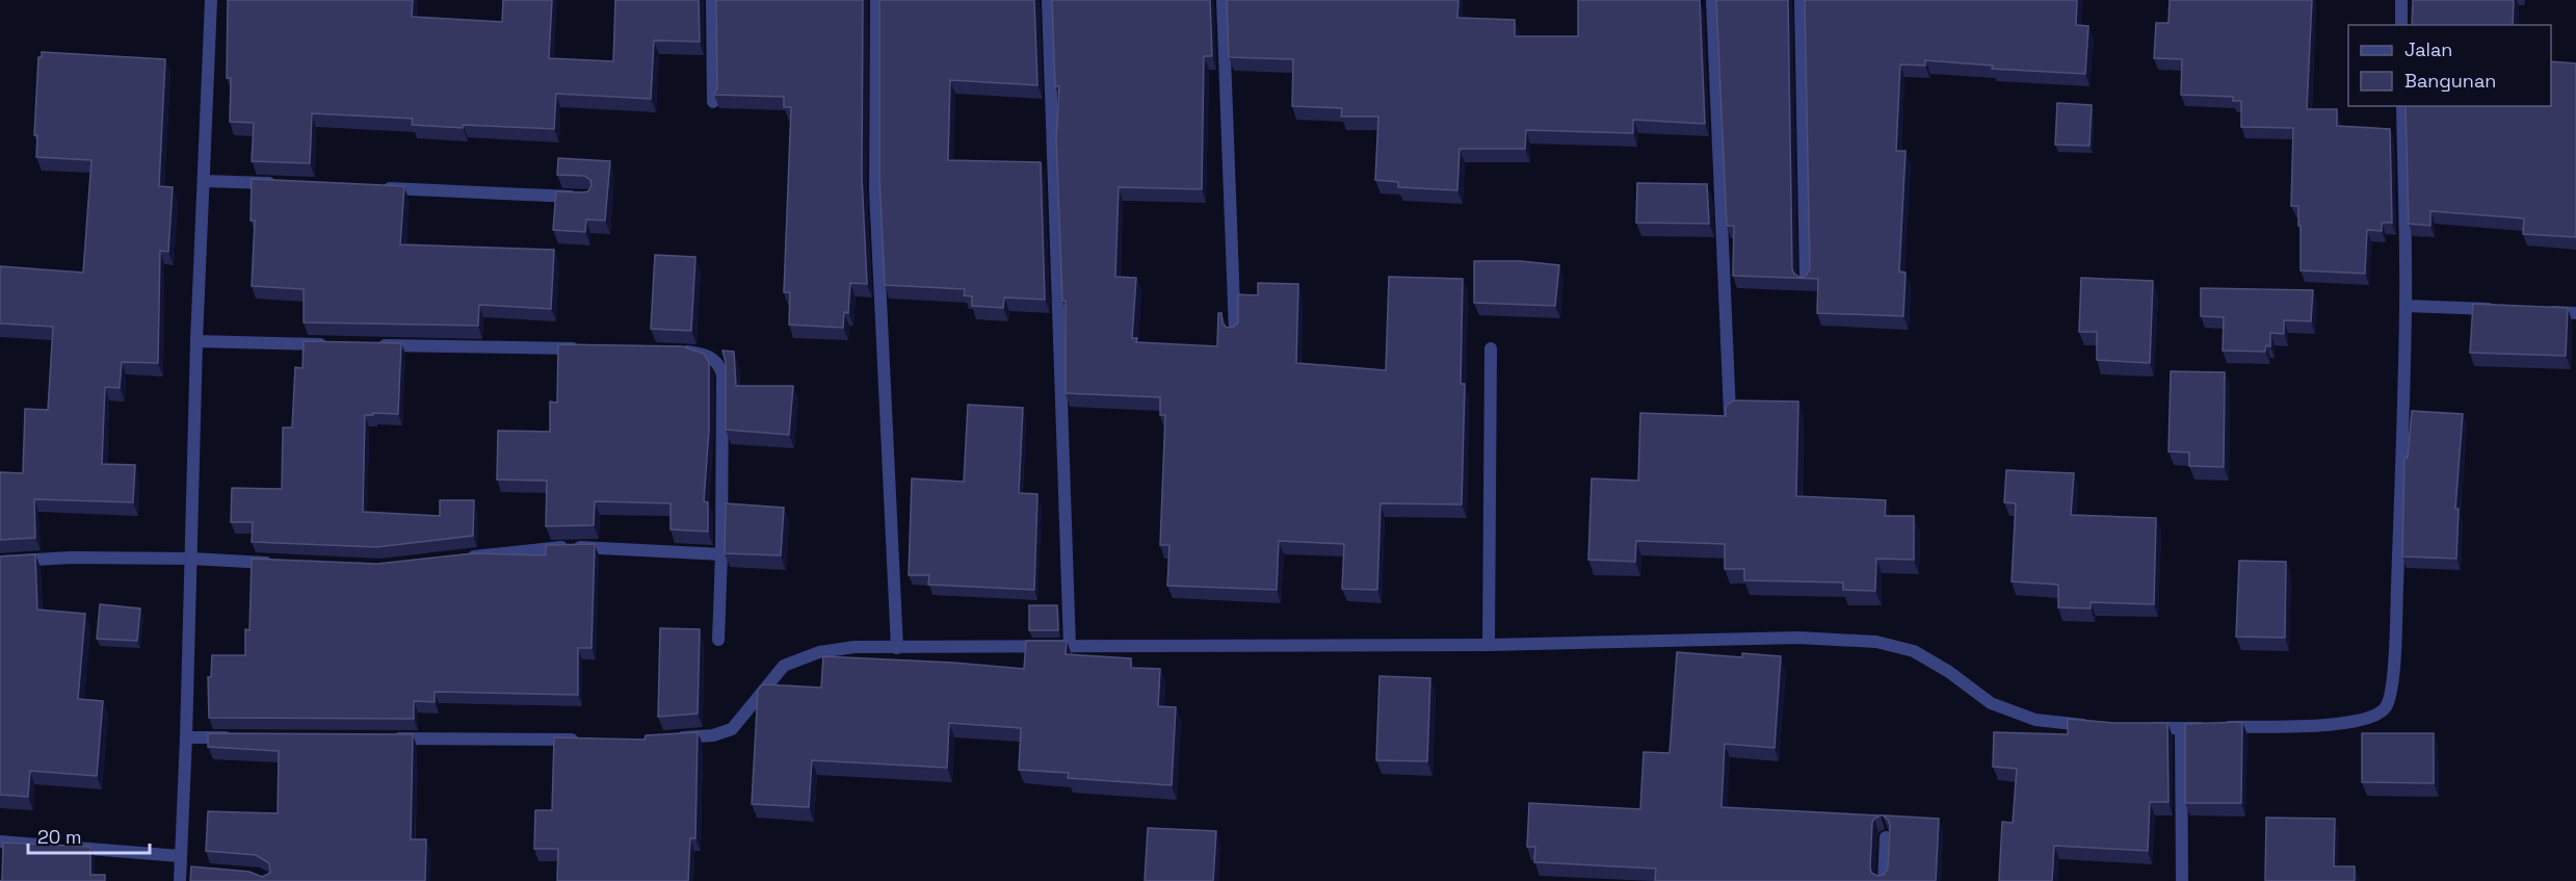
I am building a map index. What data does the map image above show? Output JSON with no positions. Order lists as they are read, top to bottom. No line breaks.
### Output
{"legend":["Jalan","Bangunan"],"scale_bar":"20 m"}
